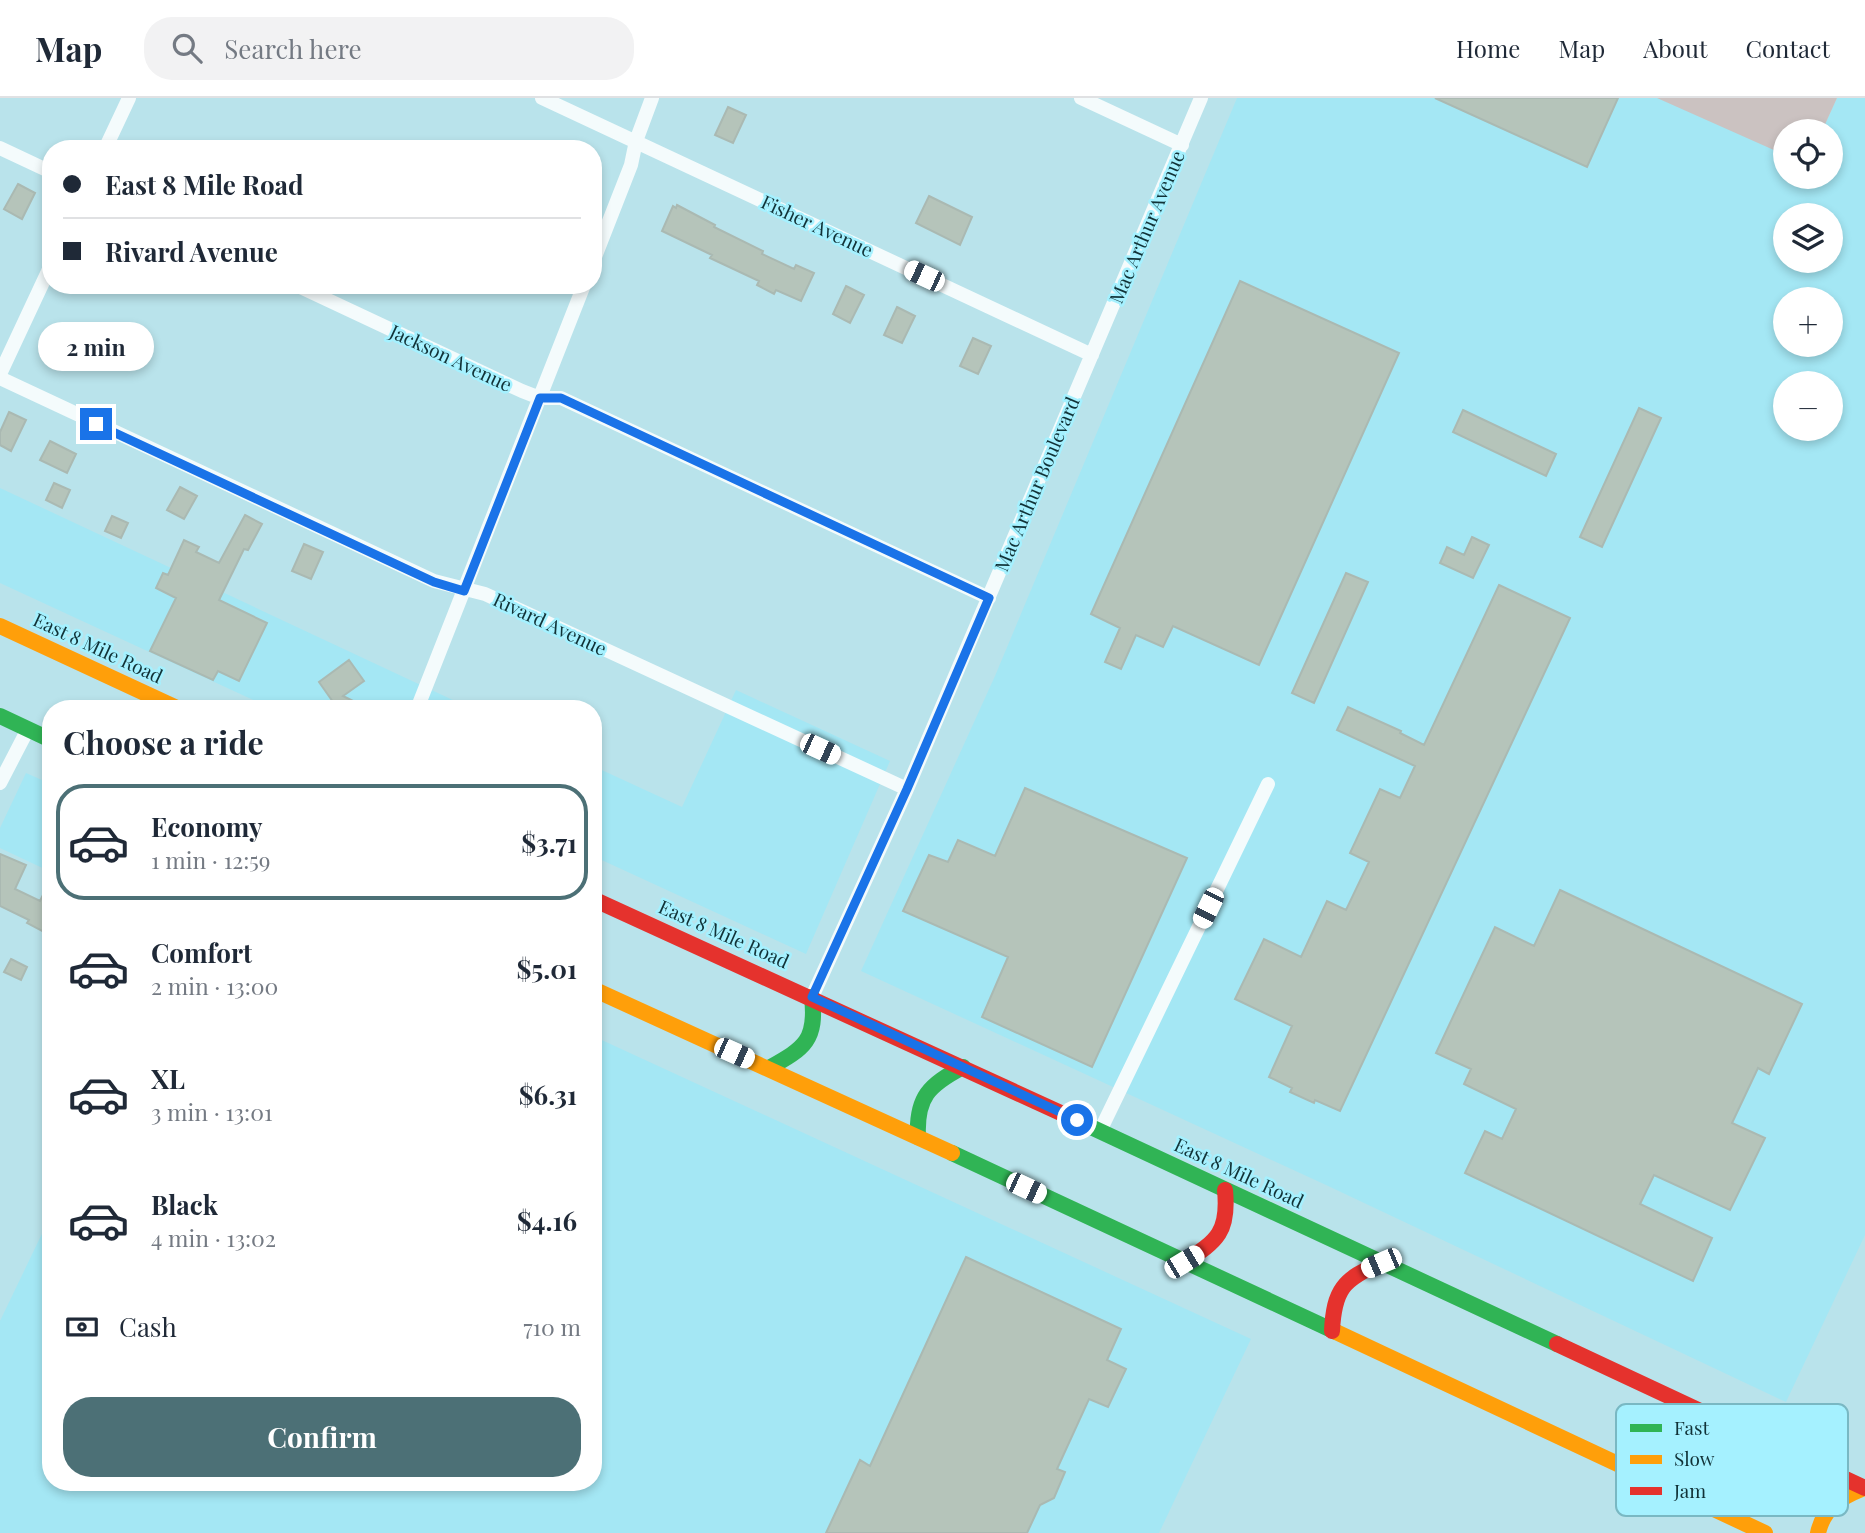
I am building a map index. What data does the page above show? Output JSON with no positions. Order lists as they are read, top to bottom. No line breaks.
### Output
{"streets":{"highway":["East 8 Mile Road"],"street":["Fisher Avenue","Mac Arthur Avenue","Jackson Avenue","Mac Arthur Boulevard","Rivard Avenue"]},"crossings":[["Fisher Avenue","Mac Arthur Avenue"],["Fisher Avenue","Mac Arthur Boulevard"],["Mac Arthur Avenue","Mac Arthur Boulevard"],["Jackson Avenue","Mac Arthur Boulevard"],["Mac Arthur Boulevard","Rivard Avenue"],["Mac Arthur Boulevard","East 8 Mile Road"]],"legend":["Fast","Slow","Jam"],"page":{"header":"Map","search":"Search here","nav":["Home","Map","About","Contact"],"map_buttons":["+","−"],"banner":["East 8 Mile Road","Rivard Avenue"],"bubble":"2 min","heading":"Choose a ride","list":[{"name":"Economy","note":"1 min · 12:59","value":"$3.71"},{"name":"Comfort","note":"2 min · 13:00","value":"$5.01"},{"name":"XL","note":"3 min · 13:01","value":"$6.31"},{"name":"Black","note":"4 min · 13:02","value":"$4.16"}],"pay":["Cash","710 m"],"buttons":"Confirm"}}
